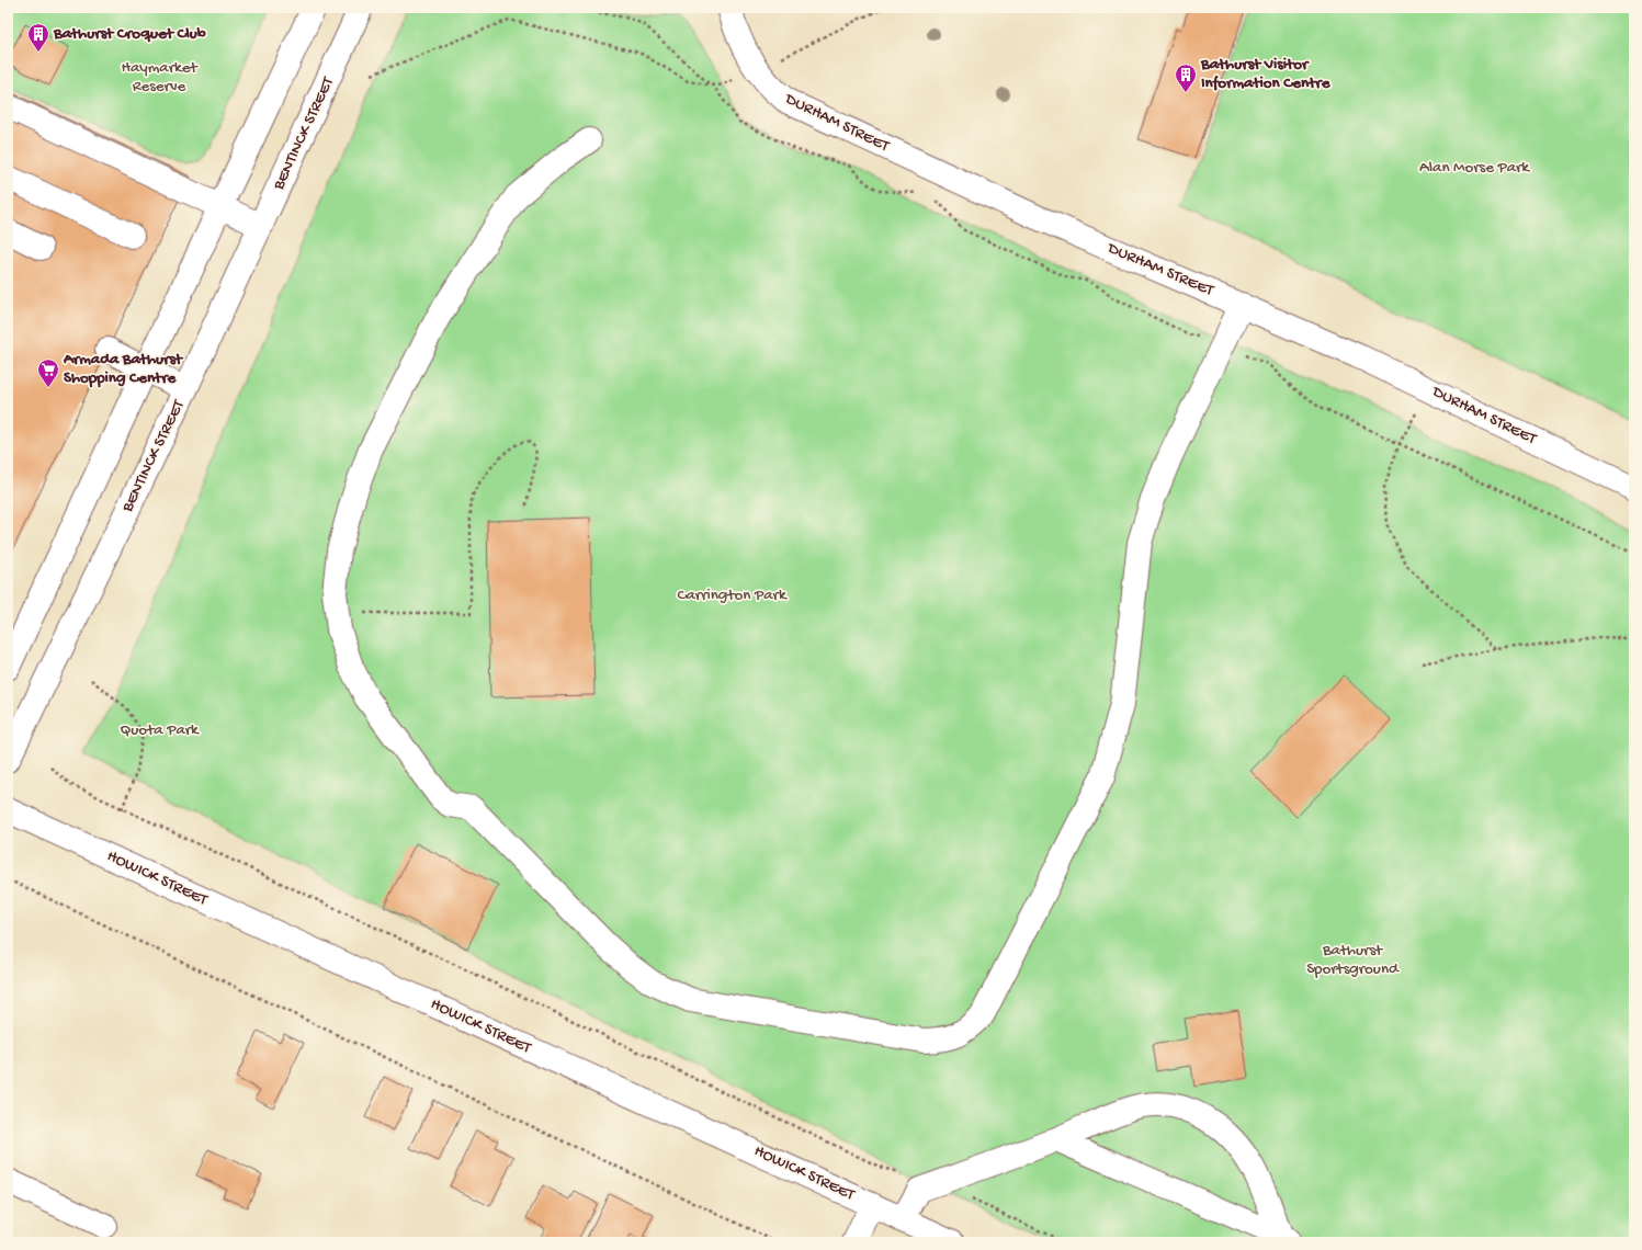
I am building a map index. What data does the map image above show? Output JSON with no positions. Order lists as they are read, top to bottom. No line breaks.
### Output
{"streets":{"street":["DURHAM STREET","BENTINCK STREET","HOWICK STREET"]},"parks":["Haymarket Reserve","Alan Morse Park","Carrington Park","Quota Park","Bathurst Sportsground"],"places":{"building":["Bathurst Croquet Club","Bathurst Visitor Information Centre"],"supermarket":["Armada Bathurst Shopping Centre"]}}
